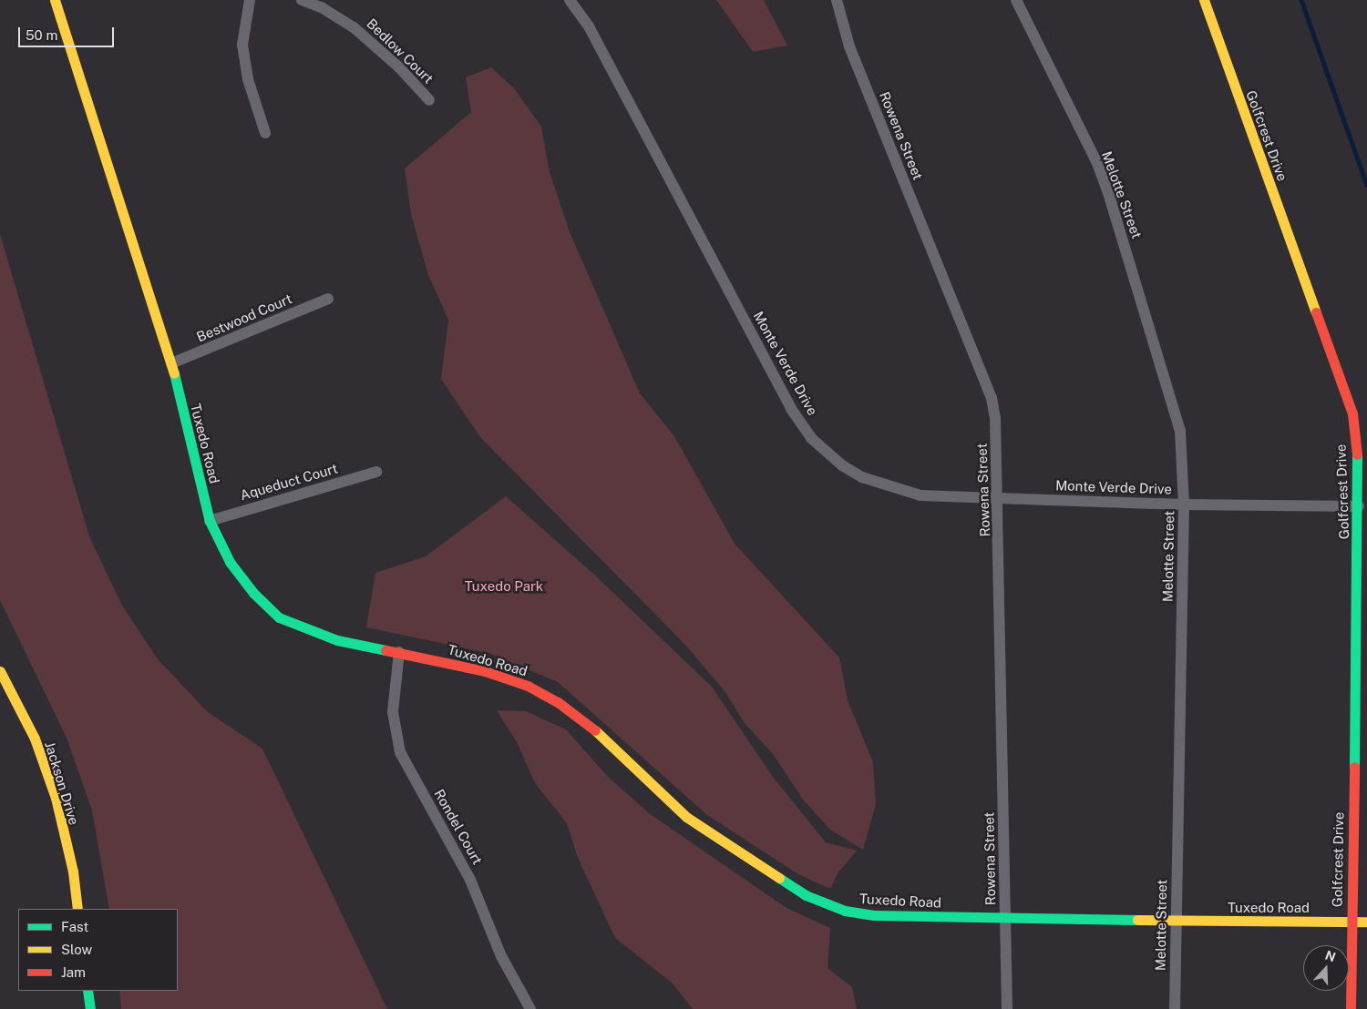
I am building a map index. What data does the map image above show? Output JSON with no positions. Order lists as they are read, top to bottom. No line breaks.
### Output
{"streets":{"street":["Bedlow Court","Rowena Street","Golfcrest Drive","Melotte Street","Bestwood Court","Monte Verde Drive","Tuxedo Road","Aqueduct Court","Jackson Drive","Rondel Court"]},"crossings":[["Rowena Street","Monte Verde Drive"],["Rowena Street","Tuxedo Road"],["Golfcrest Drive","Monte Verde Drive"],["Golfcrest Drive","Tuxedo Road"],["Melotte Street","Monte Verde Drive"],["Melotte Street","Tuxedo Road"],["Bestwood Court","Tuxedo Road"],["Tuxedo Road","Aqueduct Court"],["Tuxedo Road","Rondel Court"]],"parks":["Tuxedo Park"],"legend":["Fast","Slow","Jam"],"scale_bar":"50 m","north":"top"}
